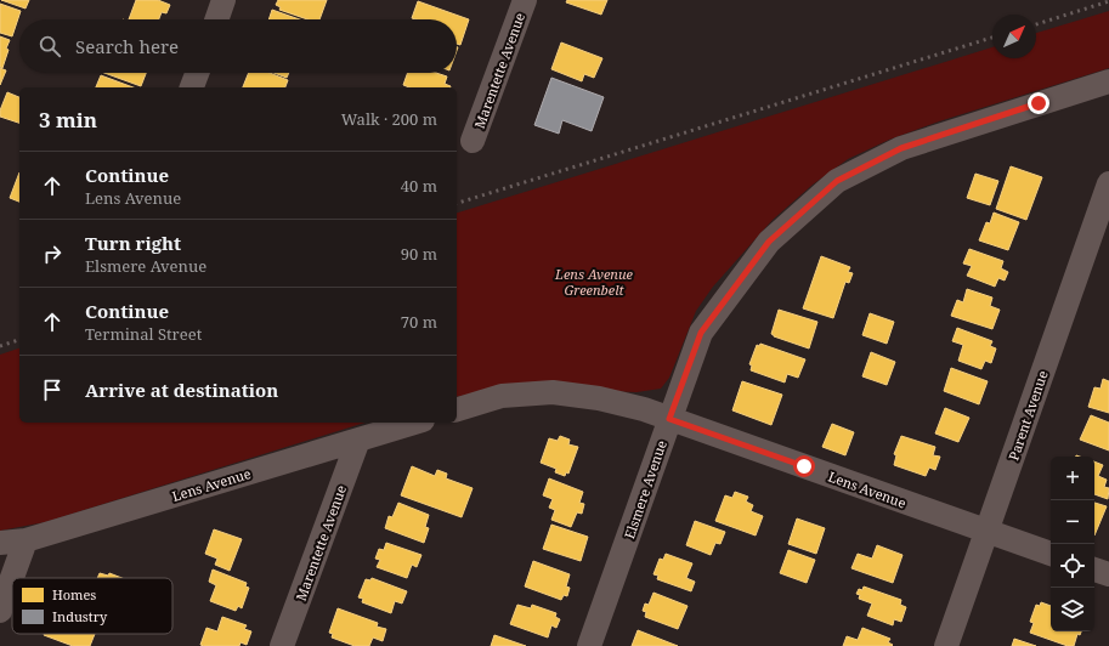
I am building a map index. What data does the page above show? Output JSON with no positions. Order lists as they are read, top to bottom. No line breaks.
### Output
{"streets":{"street":["Marentette Avenue","Parent Avenue","Lens Avenue","Elsmere Avenue"]},"crossings":[["Marentette Avenue","Lens Avenue"],["Parent Avenue","Lens Avenue"],["Lens Avenue","Elsmere Avenue"]],"parks":["Lens Avenue Greenbelt"],"legend":["Homes","Industry"],"north":"top right","page":{"search":"Search here","heading":["3 min","Walk · 200 m"],"list":[["Continue","Lens Avenue","40 m"],["Turn right","Elsmere Avenue","90 m"],["Continue","Terminal Street","70 m"],"Arrive at destination"],"map_buttons":["+","−"]}}
